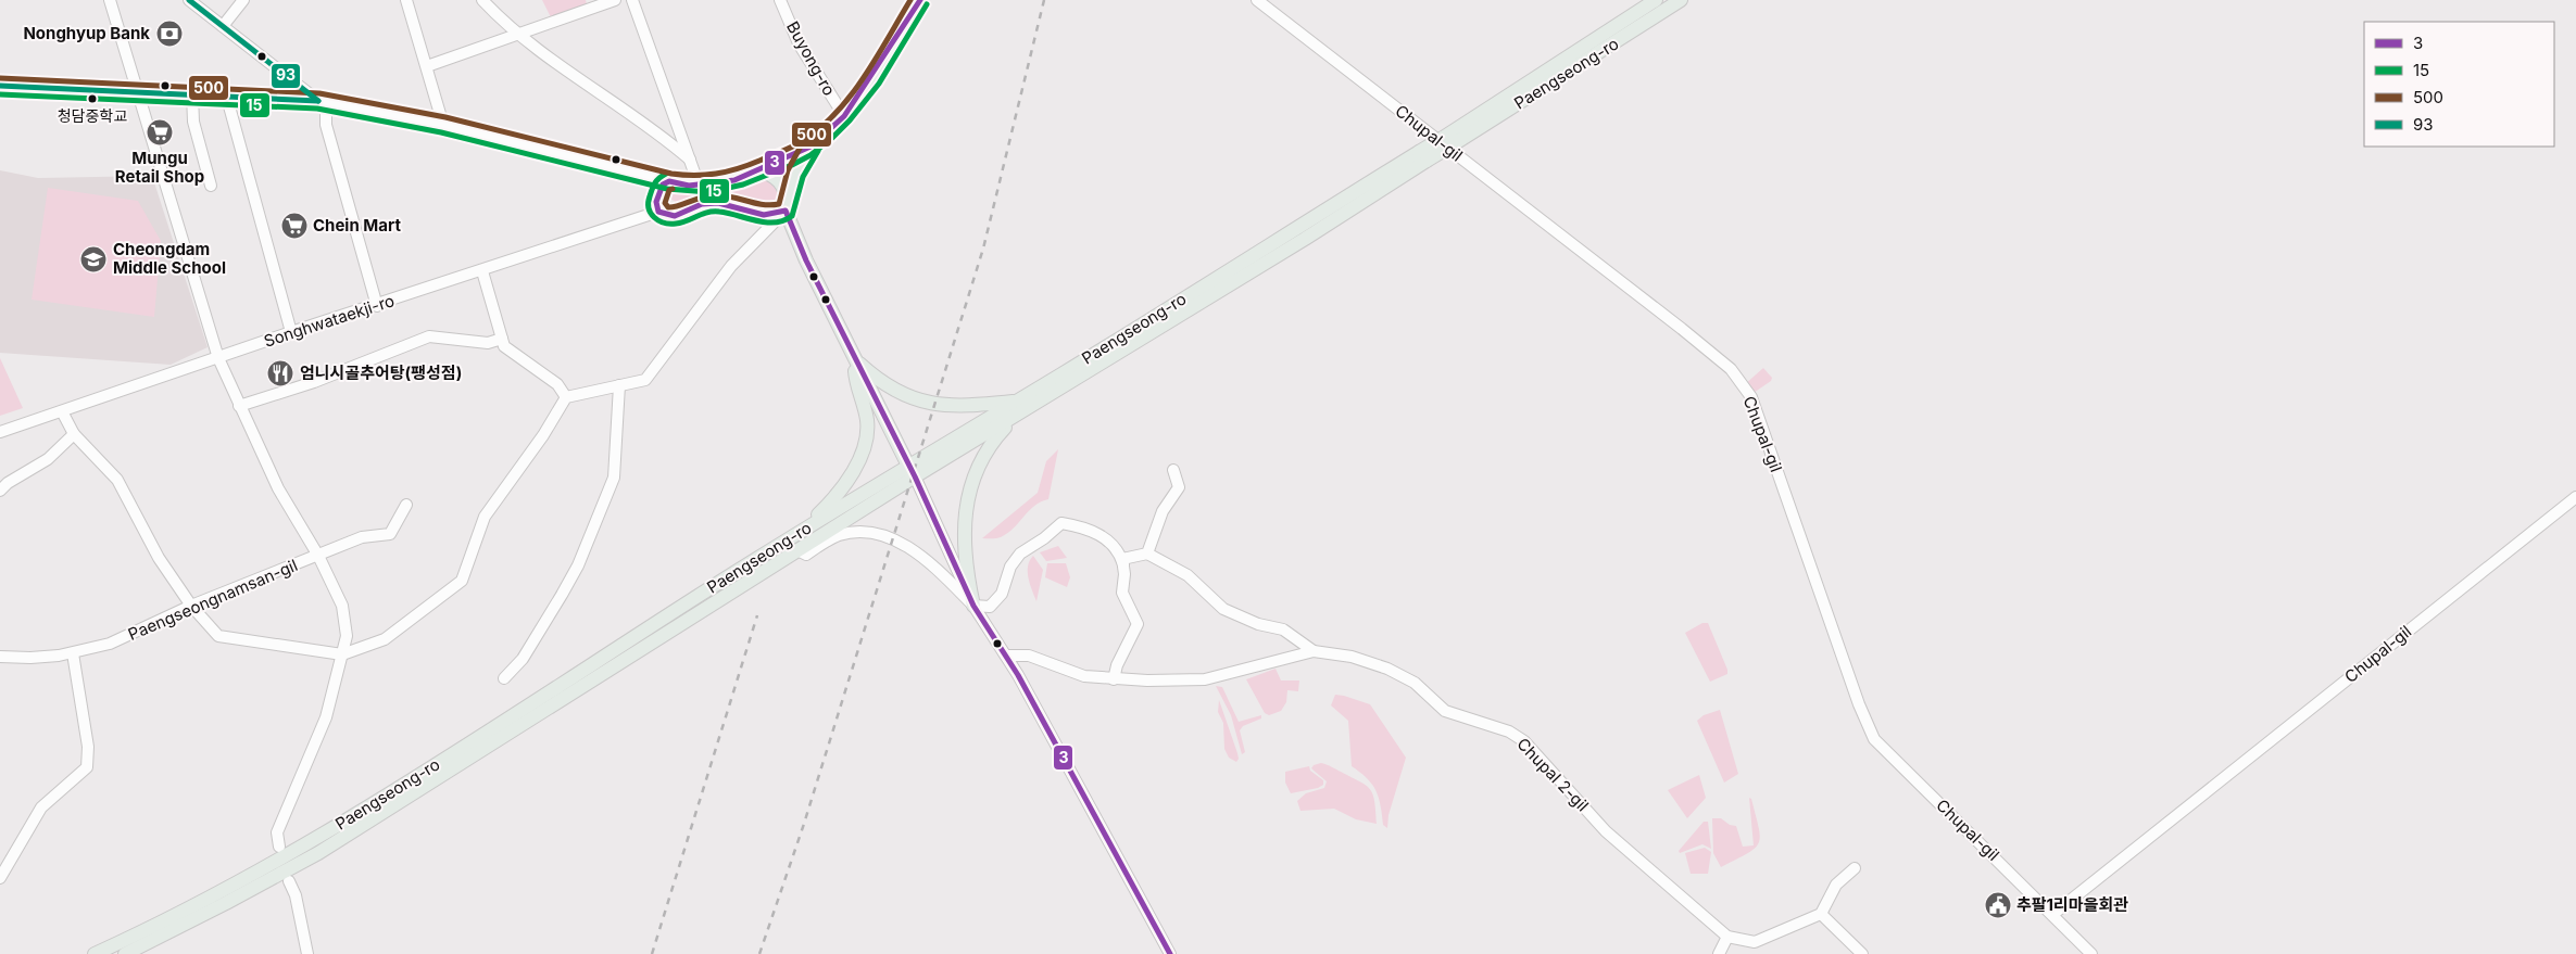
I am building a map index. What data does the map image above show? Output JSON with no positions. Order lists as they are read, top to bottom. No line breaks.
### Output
{"streets":{"main road":["Paengseong-ro","Songhwataekji-ro"],"street":["Buyong-ro","Chupal-gil","Paengseongnamsan-gil","Chupal 2-gil"]},"places":{"bank":["Nonghyup Bank"],"other":["청담중학교"],"supermarket":["Mungu Retail Shop","Chein Mart"],"school or university":["Cheongdam Middle School"],"restaurant":["엄니시골추어탕(팽성점)"],"public building":["추팔1리마을회관"]},"lines":["transit line 3","transit line 500","transit line 93","transit line 15"],"legend":["3","15","500","93"]}
